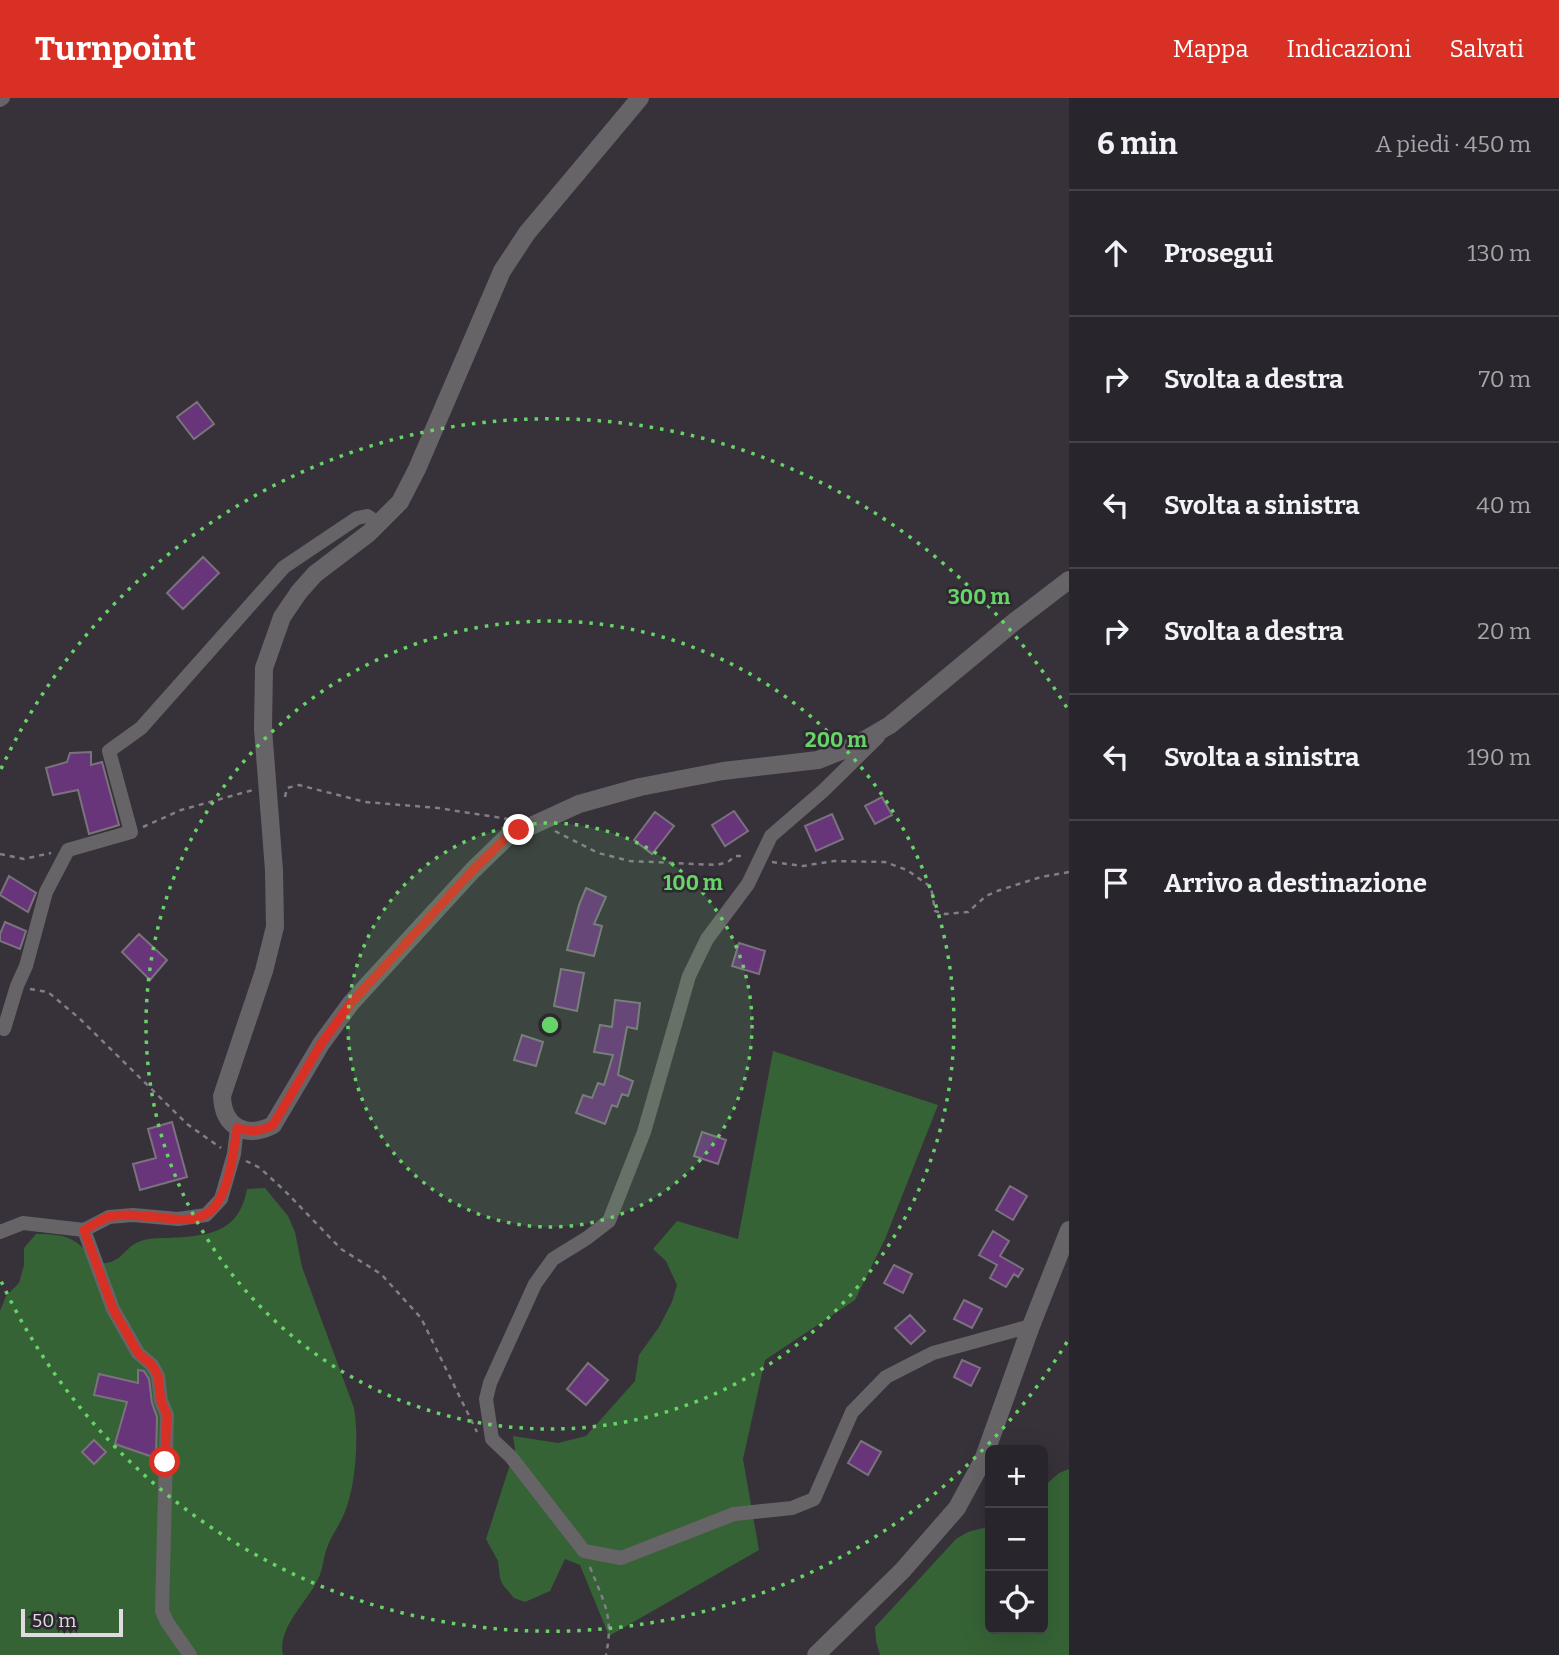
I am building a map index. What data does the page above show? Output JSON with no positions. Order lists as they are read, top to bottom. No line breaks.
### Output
{"scale_bar":"50 m","page":{"header":"Turnpoint","nav":["Mappa","Indicazioni","Salvati"],"heading":["6 min","A piedi · 450 m"],"list":[["Prosegui","130 m"],["Svolta a destra","70 m"],["Svolta a sinistra","40 m"],["Svolta a destra","20 m"],["Svolta a sinistra","190 m"],"Arrivo a destinazione"],"map_buttons":["+","−"],"scale":"50 m"},"rings":["300 m","200 m","100 m"]}
